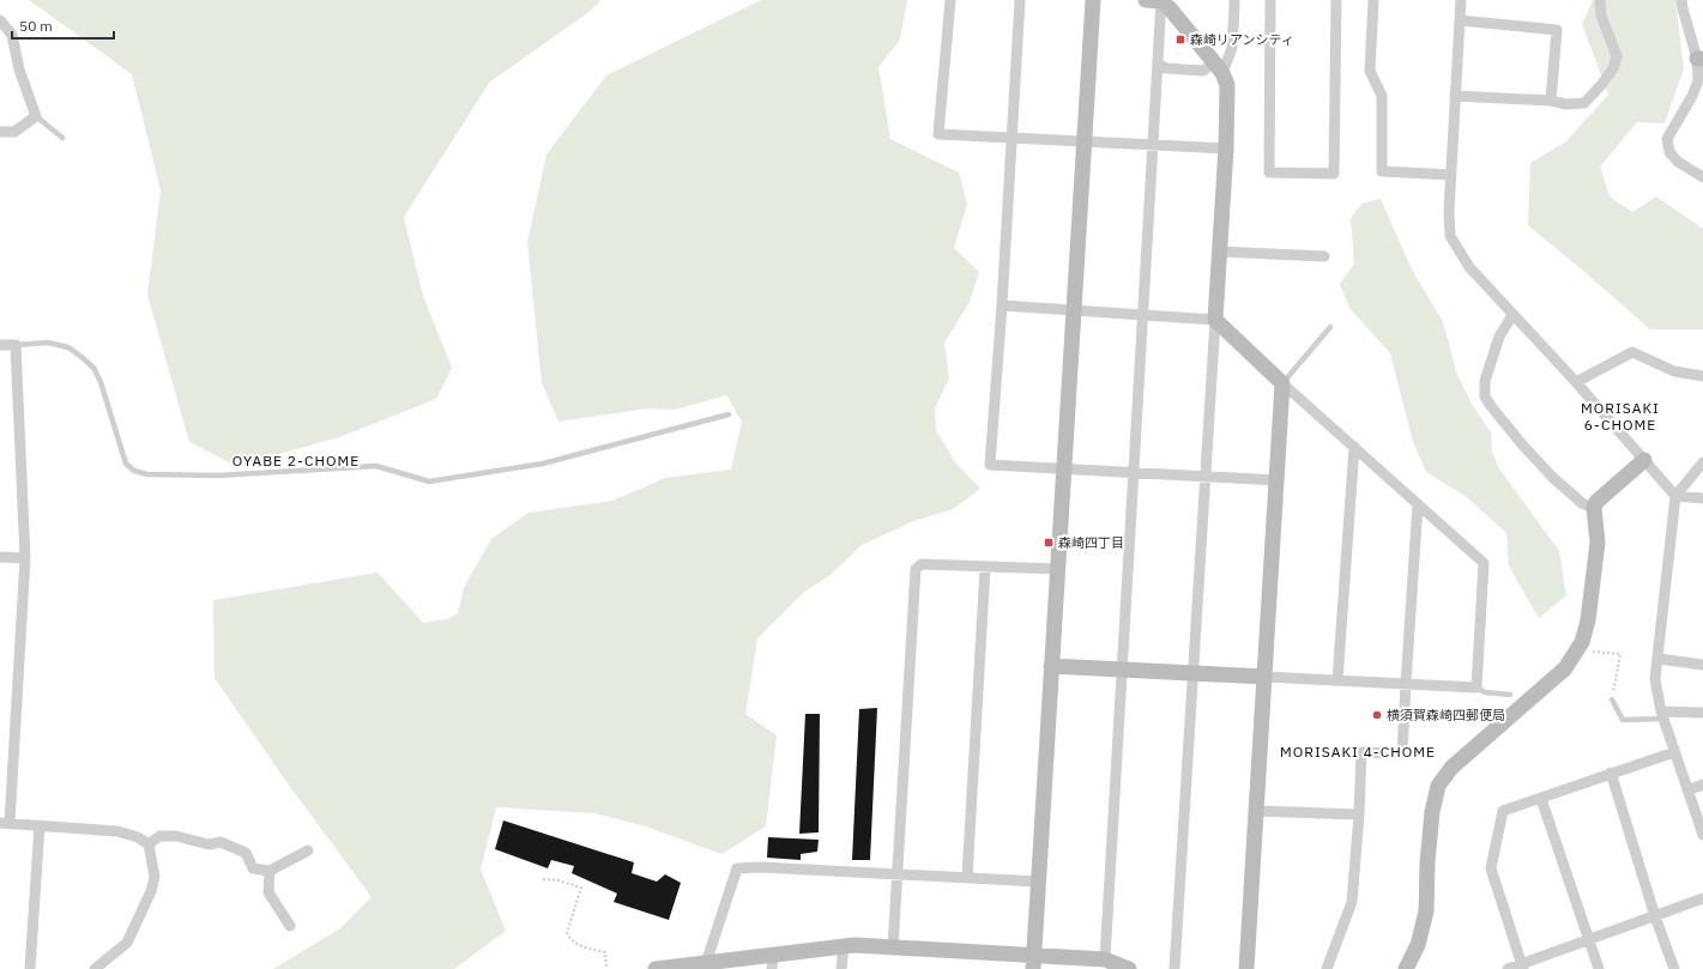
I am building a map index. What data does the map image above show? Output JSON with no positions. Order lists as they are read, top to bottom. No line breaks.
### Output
{"districts":["MORISAKI 6-CHOME","OYABE 2-CHOME","MORISAKI 4-CHOME"],"places":{"transit":["森崎リアンシティ","森崎四丁目"],"other":["横須賀森崎四郵便局"]},"scale_bar":"50 m"}
